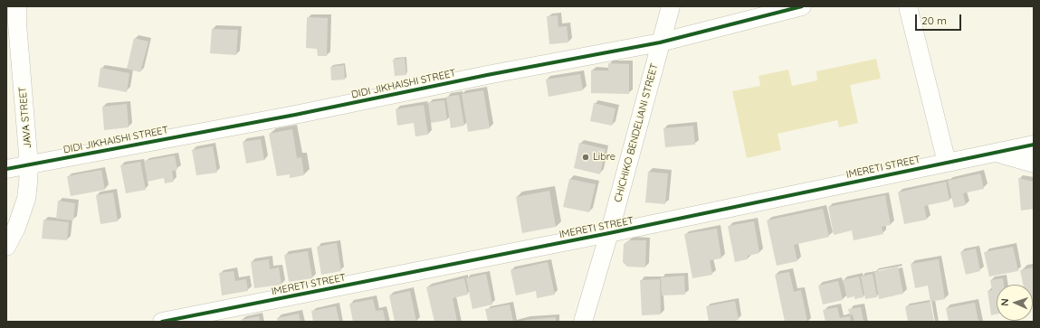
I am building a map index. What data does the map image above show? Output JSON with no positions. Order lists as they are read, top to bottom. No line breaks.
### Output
{"streets":{"street":["DIDI JIKHAISHI STREET","JAVA STREET","CHICHIKO BENDELIANI STREET","IMERETI STREET"]},"crossings":[["DIDI JIKHAISHI STREET","JAVA STREET"],["DIDI JIKHAISHI STREET","CHICHIKO BENDELIANI STREET"],["CHICHIKO BENDELIANI STREET","IMERETI STREET"]],"places":["Libre"],"scale_bar":"20 m","north":"left"}
